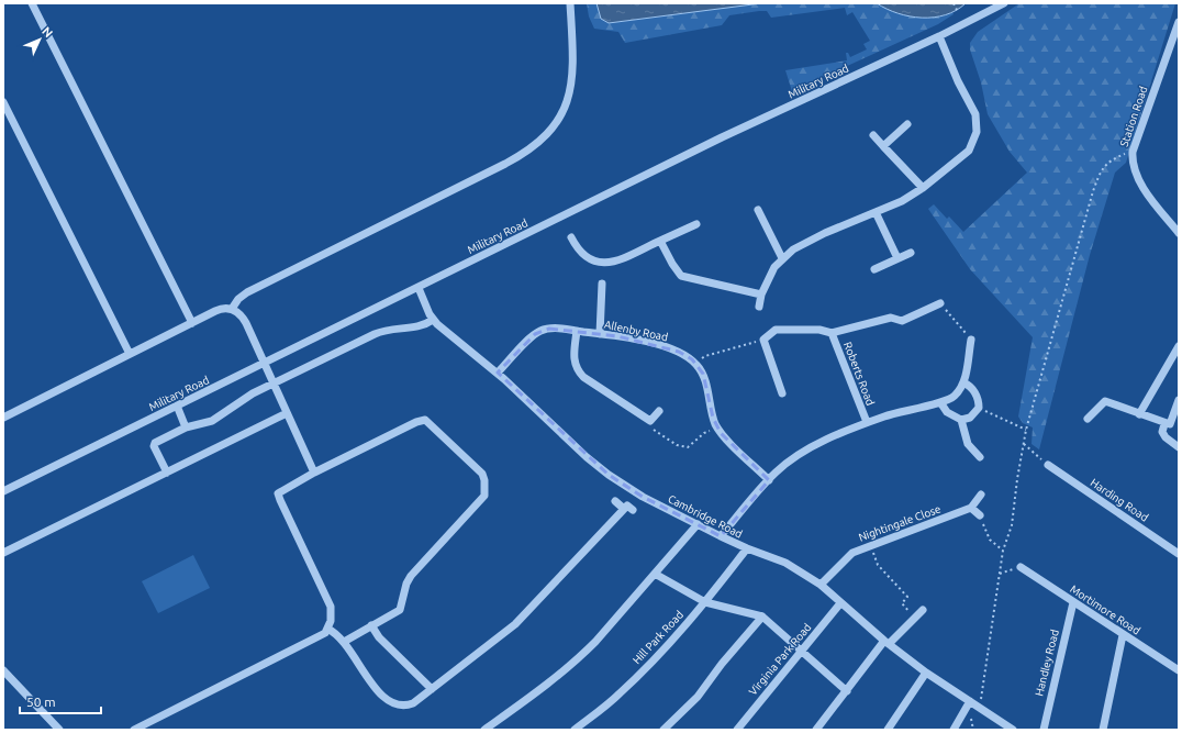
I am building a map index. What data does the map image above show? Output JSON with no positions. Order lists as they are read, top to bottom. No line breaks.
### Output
{"streets":{"street":["Military Road","Station Road","Allenby Road","Roberts Road","Harding Road","Cambridge Road","Nightingale Close","Mortimore Road","Hill Park Road","Virginia Park Road","Handley Road"]},"crossings":[["Military Road","Cambridge Road"],["Allenby Road","Cambridge Road"],["Cambridge Road","Nightingale Close"],["Cambridge Road","Hill Park Road"],["Cambridge Road","Virginia Park Road"],["Mortimore Road","Handley Road"]],"scale_bar":"50 m","north":"top right"}
